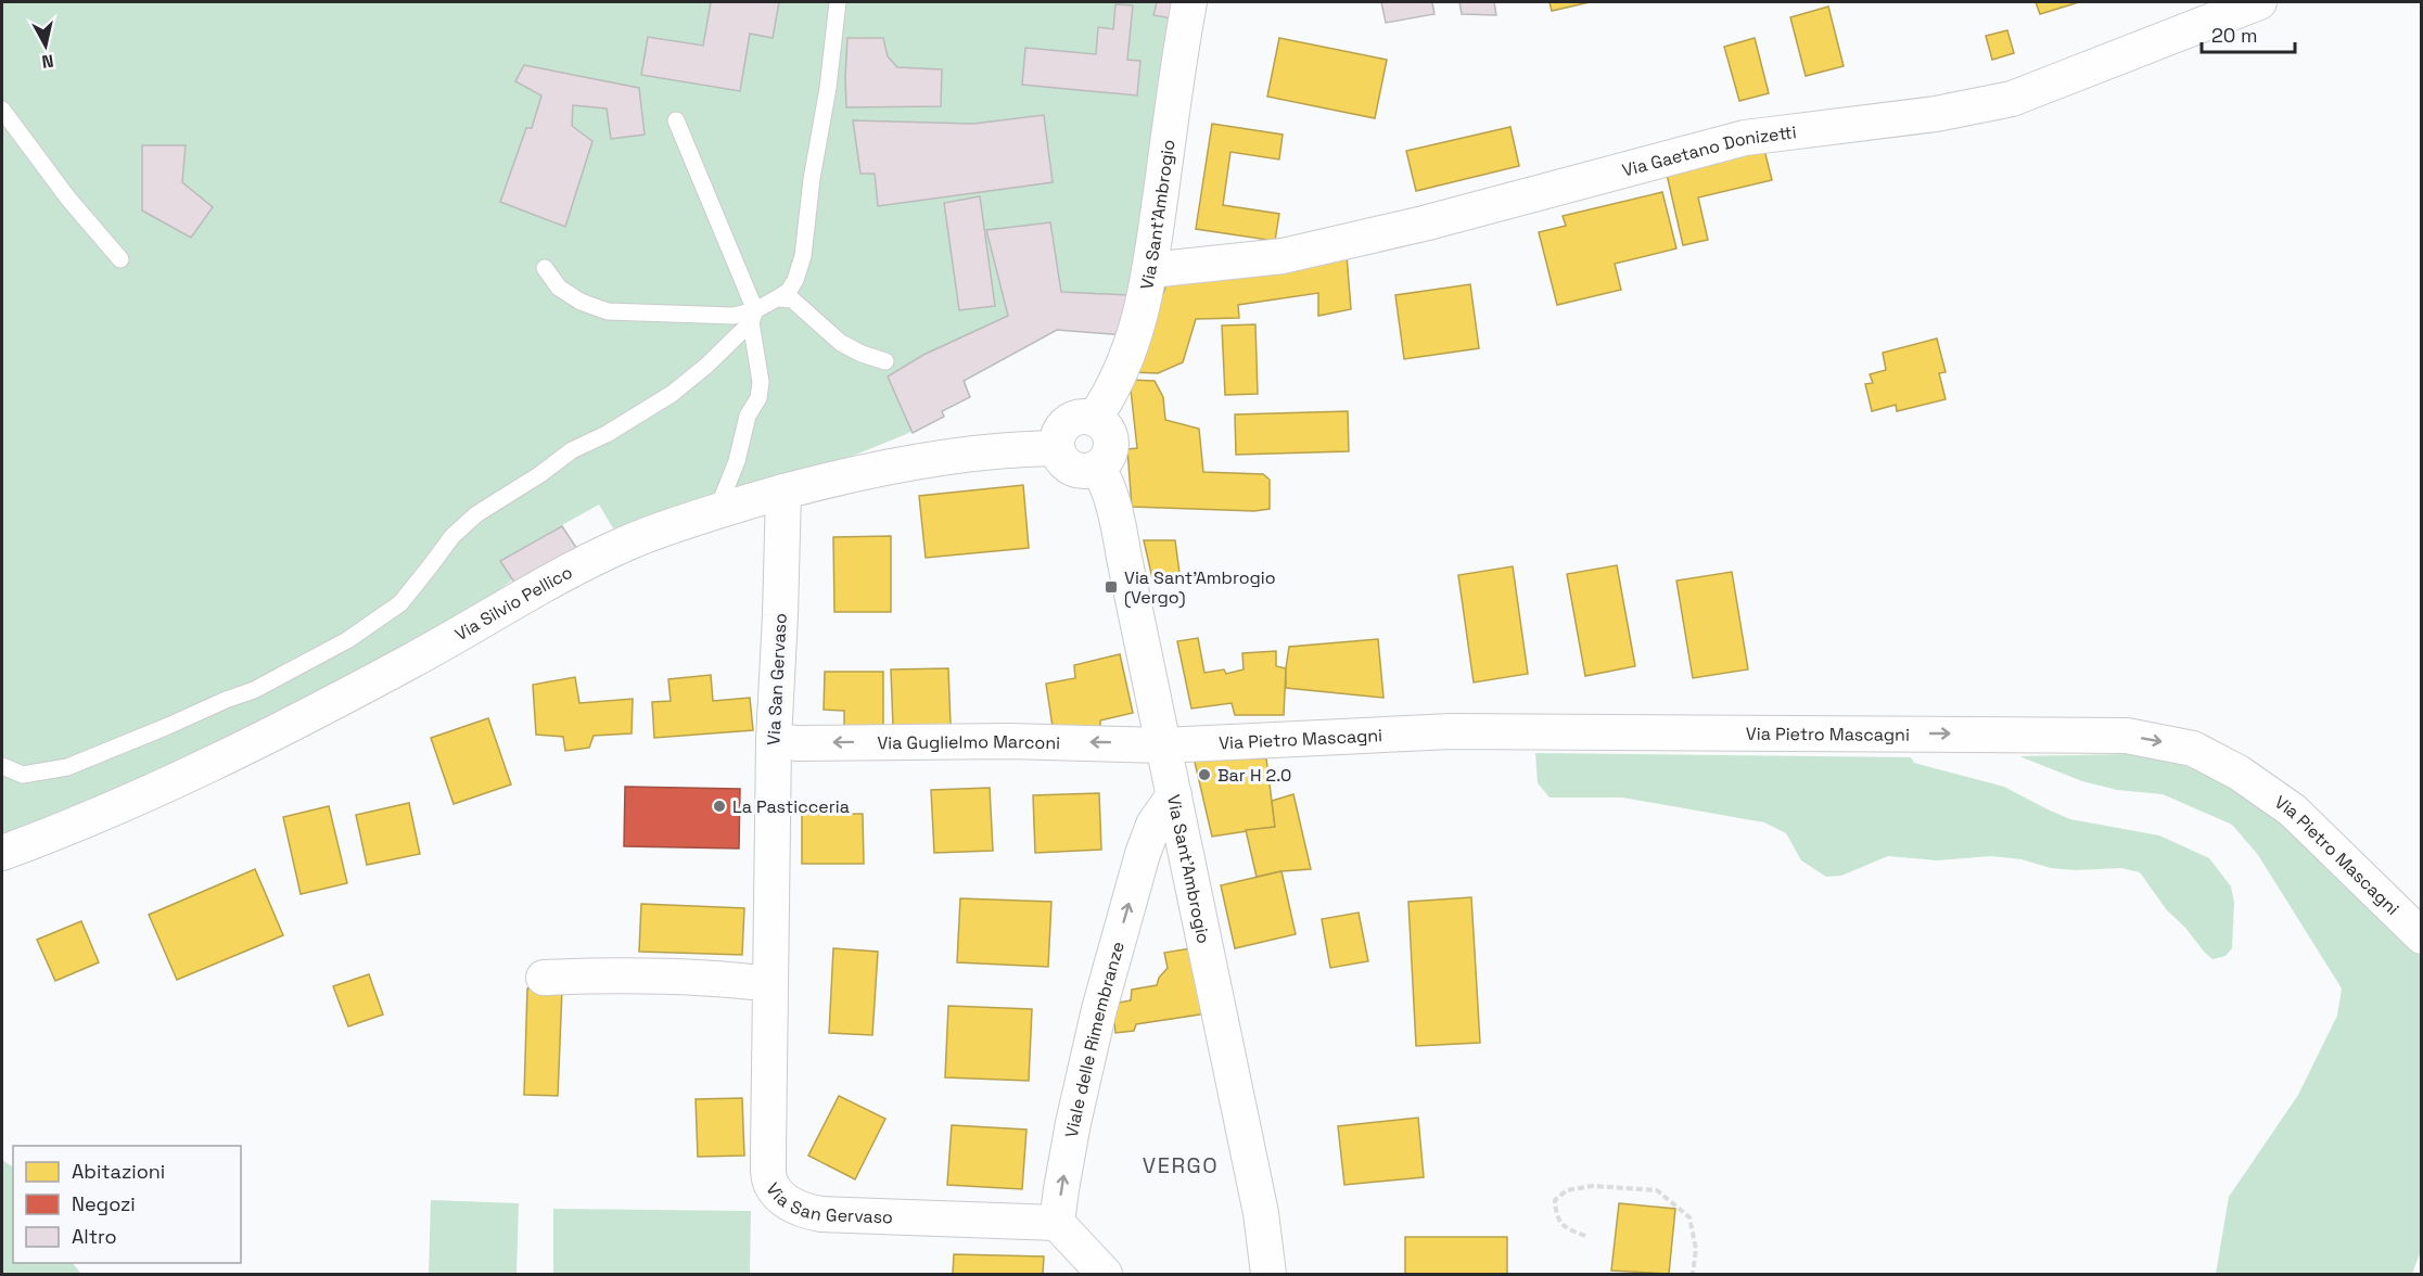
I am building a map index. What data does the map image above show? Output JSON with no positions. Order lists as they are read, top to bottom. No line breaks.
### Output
{"streets":{"street":["Via Gaetano Donizetti","Via Sant'Ambrogio","Via Silvio Pellico","Via San Gervaso","Via Pietro Mascagni","Via Guglielmo Marconi","Viale delle Rimembranze"]},"crossings":[["Via Gaetano Donizetti","Via Sant'Ambrogio"],["Via Sant'Ambrogio","Via Silvio Pellico"],["Via Sant'Ambrogio","Via Pietro Mascagni"],["Via Sant'Ambrogio","Via Guglielmo Marconi"],["Via Sant'Ambrogio","Viale delle Rimembranze"],["Via Silvio Pellico","Via San Gervaso"],["Via San Gervaso","Via Guglielmo Marconi"],["Via San Gervaso","Viale delle Rimembranze"],["Via Pietro Mascagni","Via Guglielmo Marconi"]],"one_way":["Via Pietro Mascagni","Via Guglielmo Marconi","Viale delle Rimembranze"],"districts":["VERGO"],"places":{"transit":["Via Sant'Ambrogio (Vergo)"],"other":["Bar H 2.0","La Pasticceria"]},"legend":["Abitazioni","Negozi","Altro"],"scale_bar":"20 m","north":"bottom"}
